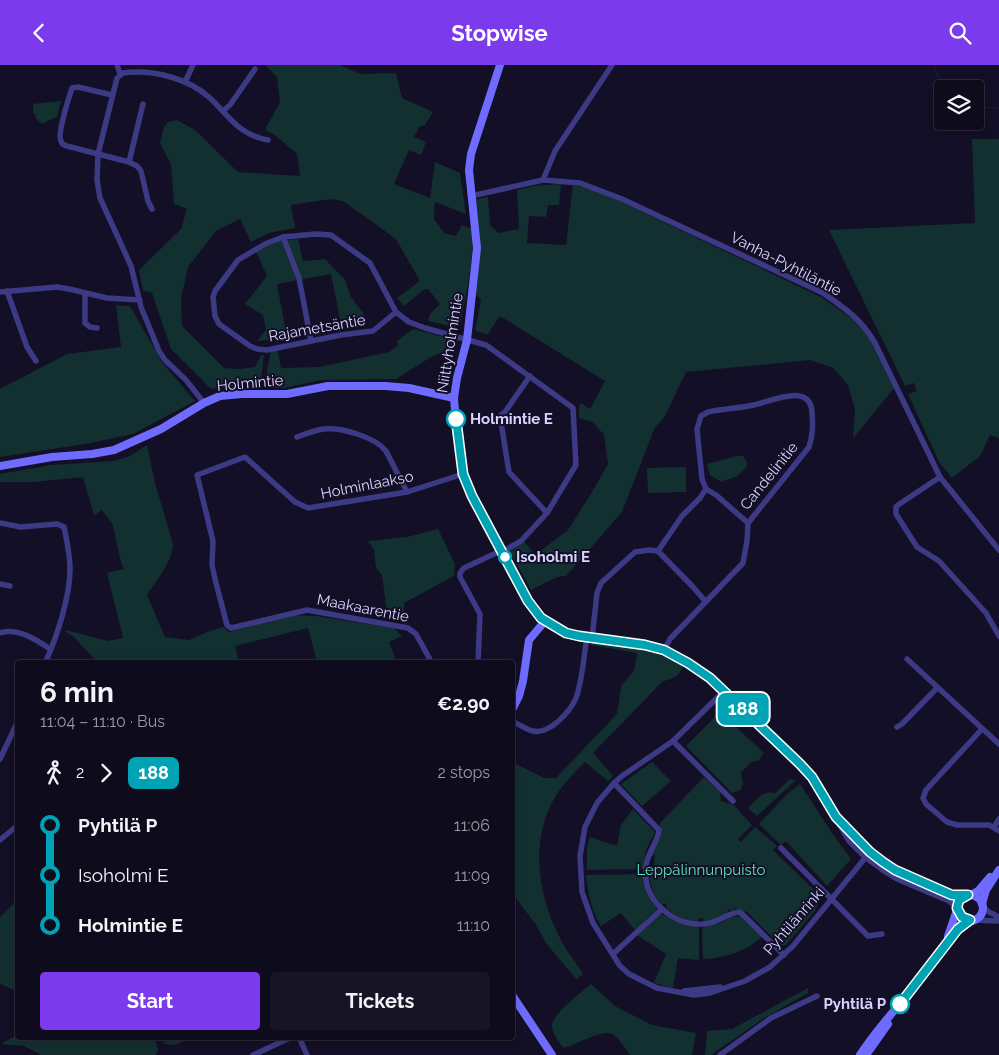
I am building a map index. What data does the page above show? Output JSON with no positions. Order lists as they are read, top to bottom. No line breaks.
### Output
{"streets":{"street":["Vanha-Pyhtiläntie","Rajametsäntie","Niittyholmintie","Holmintie","Candelinitie","Holminlaakso","Maakaarentie","Pyhtilänrinki"]},"crossings":[["Vanha-Pyhtiläntie","Niittyholmintie"],["Niittyholmintie","Holmintie"],["Niittyholmintie","Holminlaakso"],["Holminlaakso","Maakaarentie"]],"parks":["Leppälinnunpuisto"],"places":["Holmintie E","Isoholmi E","Pyhtilä P"],"lines":["bus line 188"],"page":{"header":"Stopwise","on_map":"188","heading":["6 min","11:04 – 11:10 · Bus","€2.90"],"legs":["2","188","2 stops"],"list":[{"name":"Pyhtilä P","value":"11:06"},{"name":"Isoholmi E","value":"11:09"},{"name":"Holmintie E","value":"11:10"}],"buttons":["Start","Tickets"]}}
